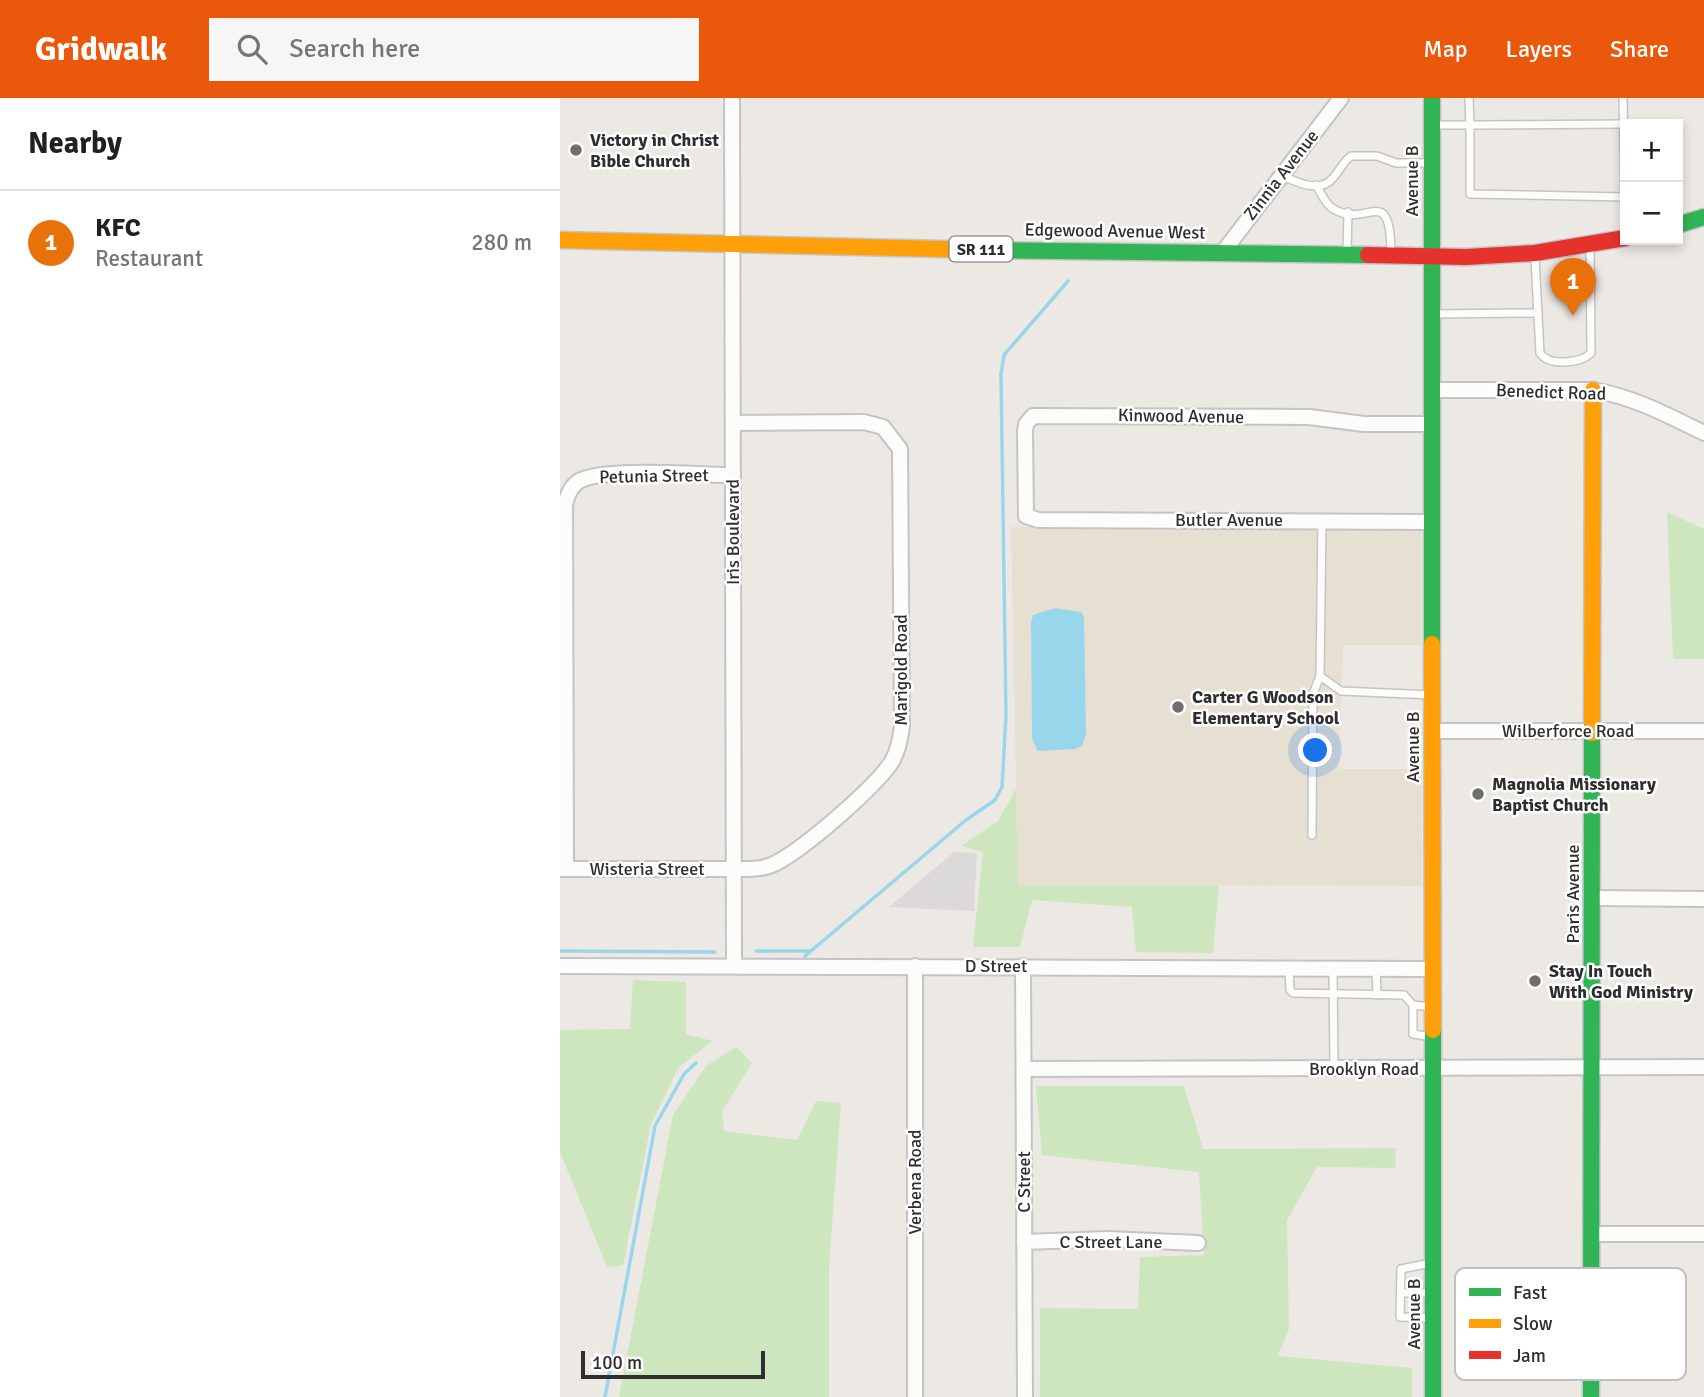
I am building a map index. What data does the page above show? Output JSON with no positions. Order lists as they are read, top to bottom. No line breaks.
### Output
{"streets":{"main road":["Avenue B","Edgewood Avenue West","SR 111","Paris Avenue"],"street":["Zinnia Avenue","Benedict Road","Kinwood Avenue","Petunia Street","Butler Avenue","Iris Boulevard","Marigold Road","Wilberforce Road","Wisteria Street","D Street","Brooklyn Road","Verbena Road","C Street","C Street Lane"]},"crossings":[["Zinnia Avenue","Edgewood Avenue West"],["Avenue B","Edgewood Avenue West"],["Avenue B","Benedict Road"],["Avenue B","Kinwood Avenue"],["Avenue B","Butler Avenue"],["Avenue B","Wilberforce Road"],["Avenue B","D Street"],["Avenue B","Brooklyn Road"],["Edgewood Avenue West","Iris Boulevard"],["Benedict Road","Paris Avenue"],["Kinwood Avenue","Butler Avenue"],["Petunia Street","Iris Boulevard"],["Petunia Street","Wisteria Street"],["Iris Boulevard","Marigold Road"],["Iris Boulevard","Wisteria Street"],["Iris Boulevard","D Street"],["Marigold Road","Wisteria Street"],["Wilberforce Road","Paris Avenue"],["Paris Avenue","Brooklyn Road"],["D Street","Verbena Road"],["D Street","C Street"],["Brooklyn Road","C Street"],["C Street","C Street Lane"]],"places":["Victory in Christ Bible Church","Carter G Woodson Elementary School","Magnolia Missionary Baptist Church","Stay In Touch With God Ministry"],"legend":["Fast","Slow","Jam"],"scale_bar":"100 m","page":{"header":"Gridwalk","search":"Search here","nav":["Map","Layers","Share"],"heading":"Nearby","map_buttons":["+","−"],"list":[{"mark":"1","name":"KFC","note":"Restaurant","value":"280 m"}],"pins":"1","scale":"100 m"}}
